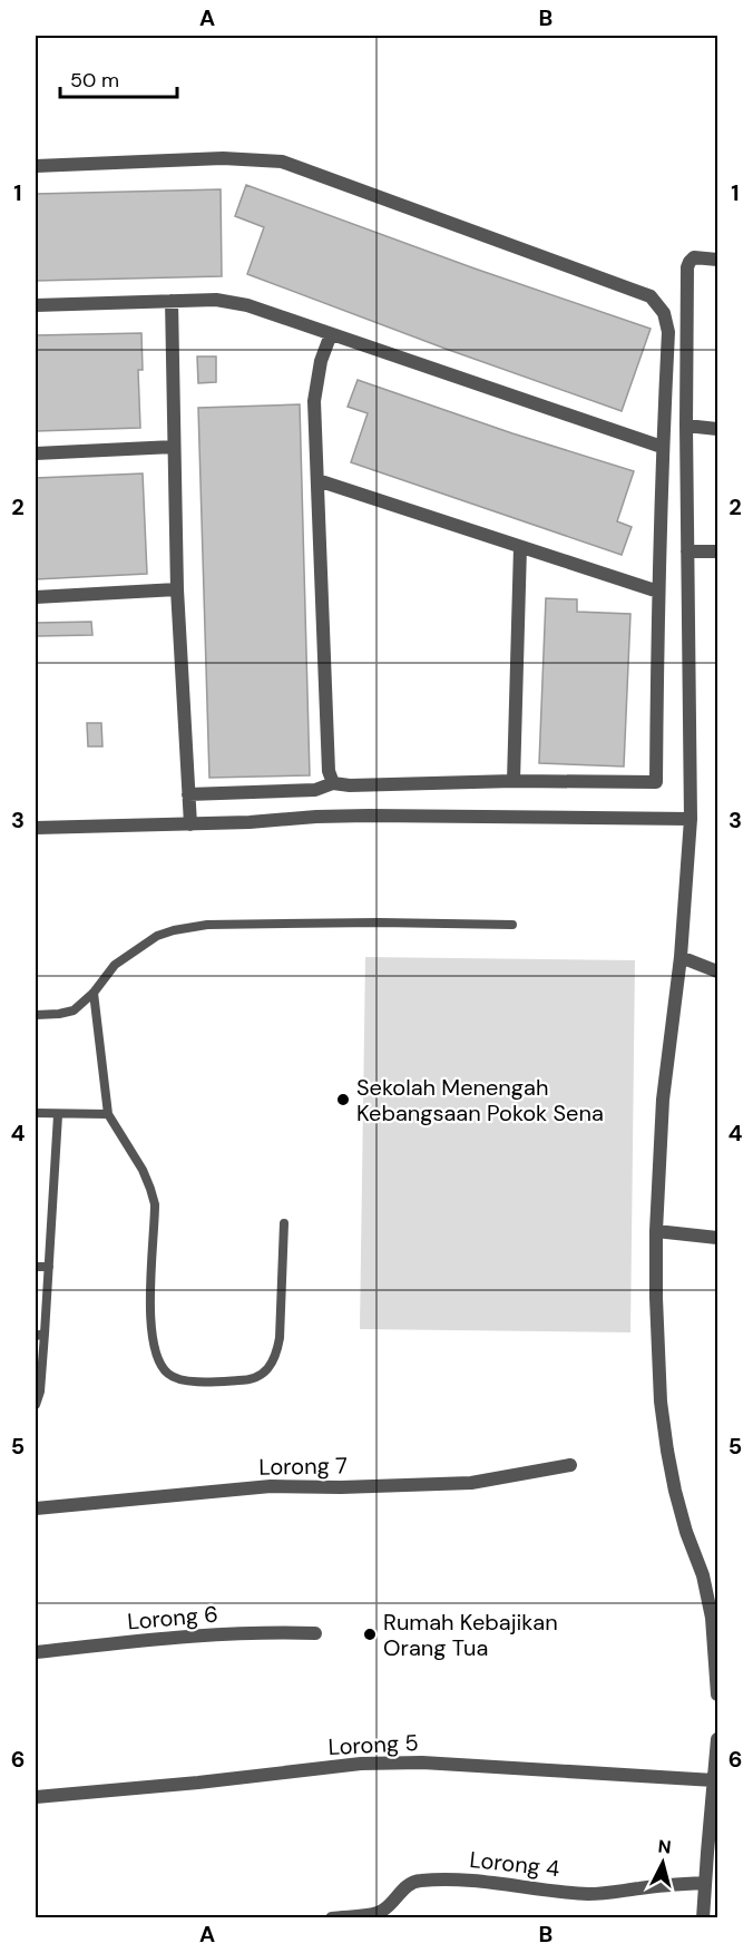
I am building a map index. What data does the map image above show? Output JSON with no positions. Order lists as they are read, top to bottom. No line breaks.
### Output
{"streets":{"street":["Lorong 7","Lorong 6","Lorong 5","Lorong 4"]},"places":["Sekolah Menengah Kebangsaan Pokok Sena","Rumah Kebajikan Orang Tua"],"scale_bar":"50 m","north":"top","grid":{"columns":["A","B"],"rows":["1","2","3","4","5","6"]}}
